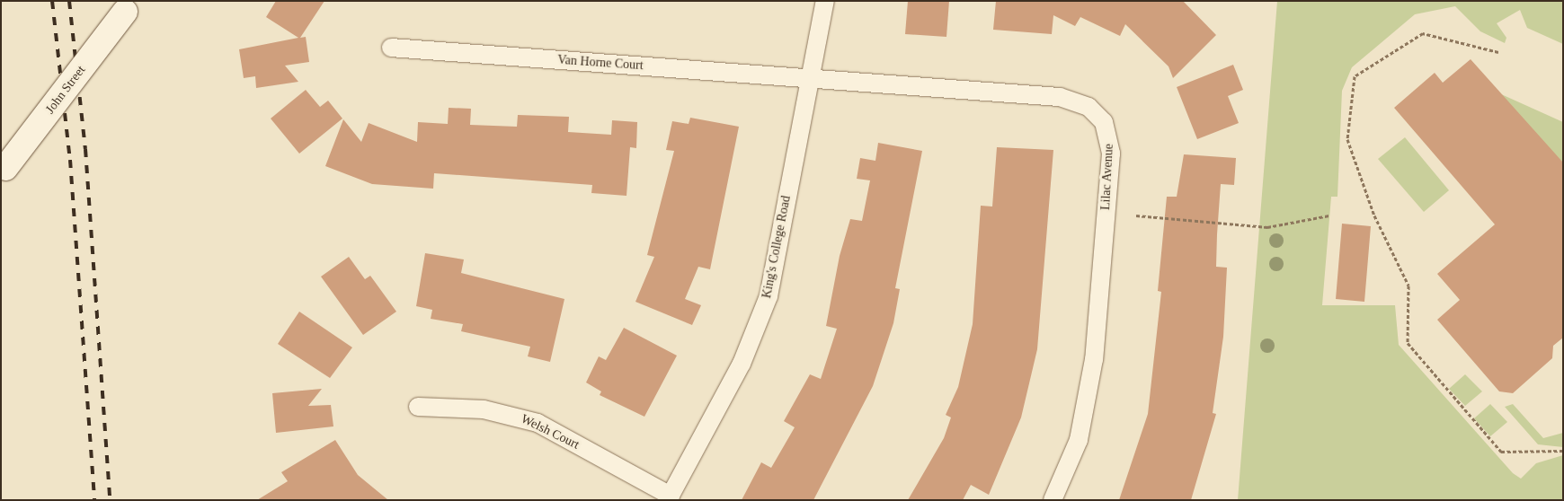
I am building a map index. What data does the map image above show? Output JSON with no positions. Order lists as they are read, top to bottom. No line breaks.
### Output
{"streets":{"main road":["John Street"],"street":["Van Horne Court","Lilac Avenue","King's College Road","Welsh Court"]},"crossings":[["Van Horne Court","Lilac Avenue"],["Van Horne Court","King's College Road"],["Lilac Avenue","King's College Road"],["King's College Road","Welsh Court"]]}
